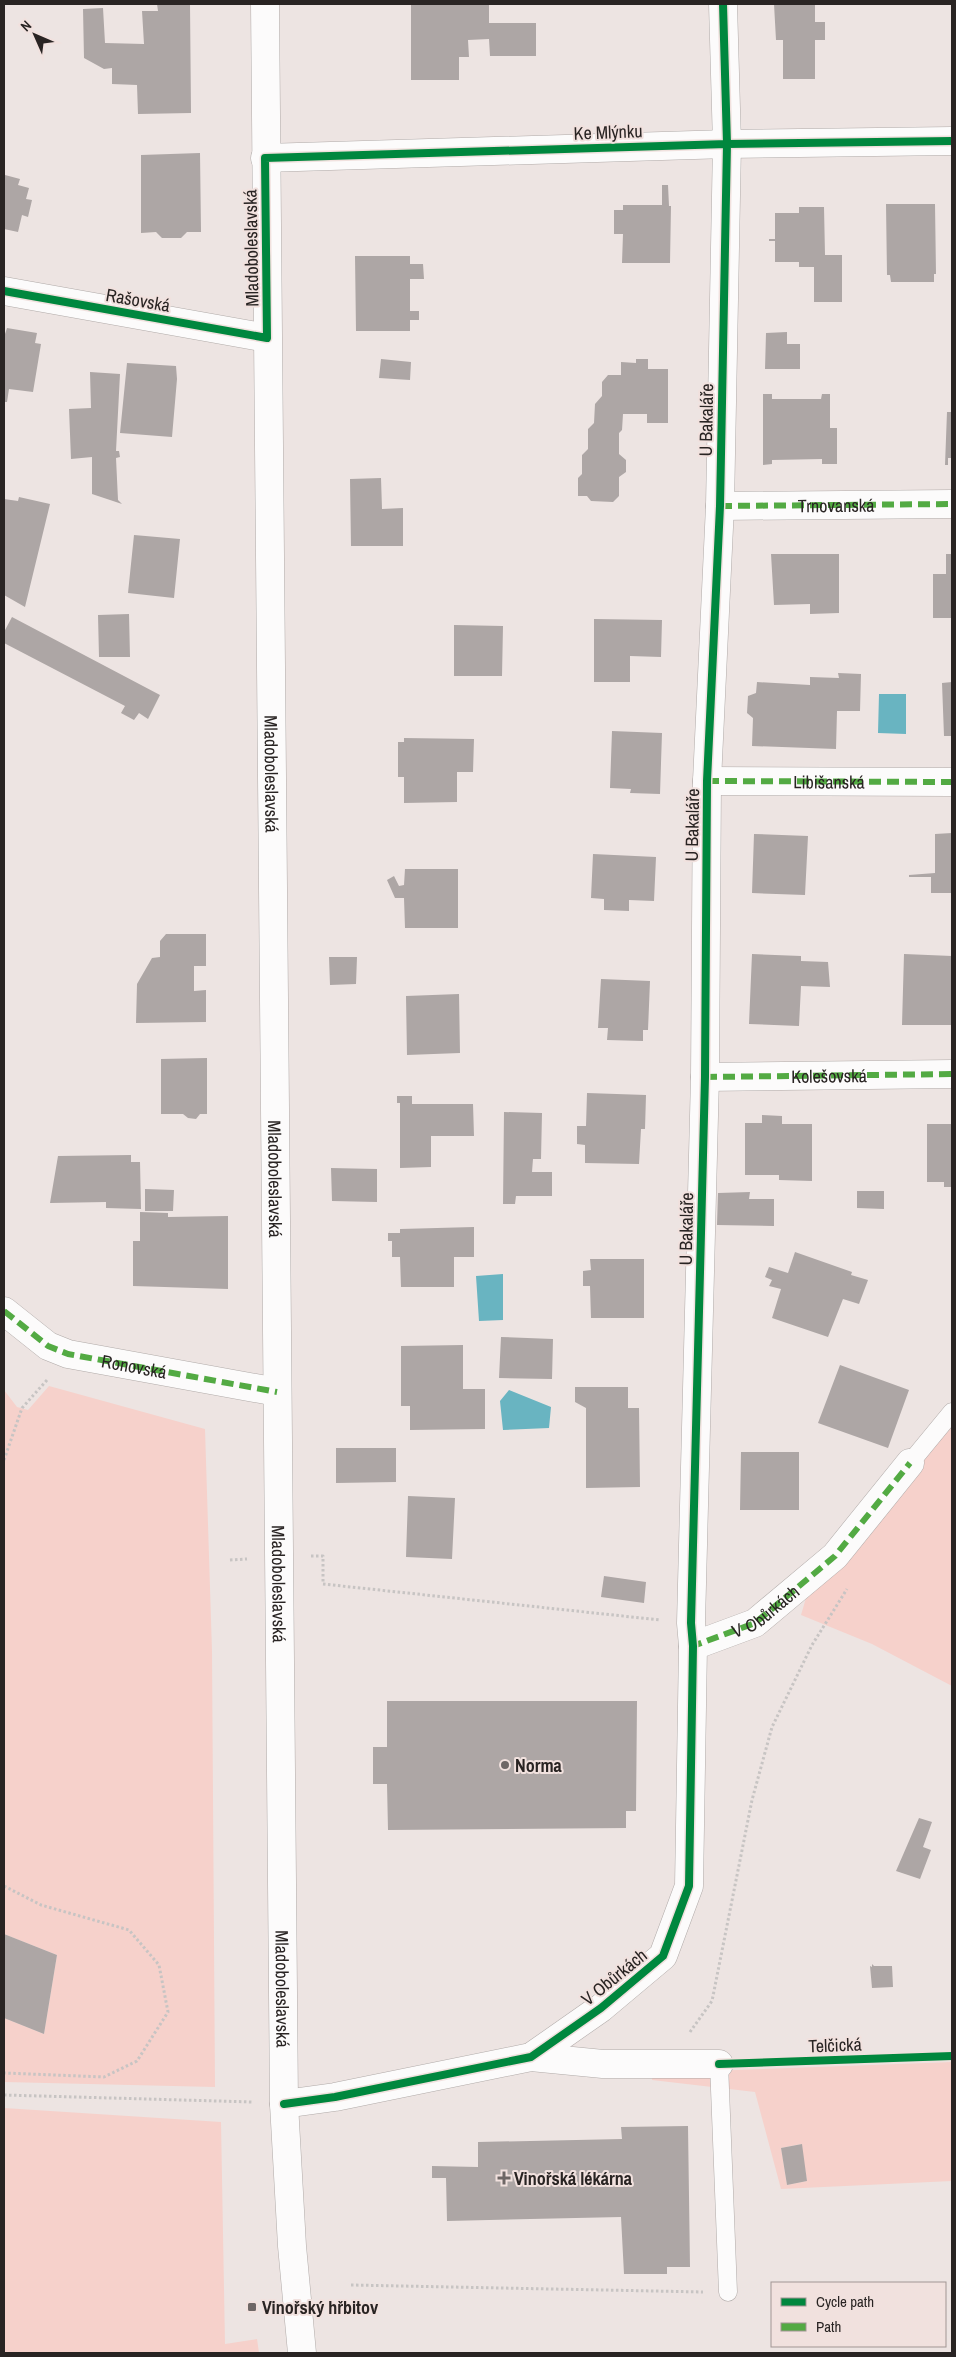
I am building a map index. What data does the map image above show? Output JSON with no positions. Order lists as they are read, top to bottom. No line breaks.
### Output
{"streets":{"street":["Ke Mlýnku","Mladoboleslavská","Rašovská","U Bakaláře","Trnovanská","Libišanská","Kolešovská","Ronovská","V Obůrkách"],"cycle path":["Telčická"]},"crossings":[["Ke Mlýnku","Mladoboleslavská"],["Ke Mlýnku","U Bakaláře"],["Mladoboleslavská","Rašovská"],["Mladoboleslavská","Ronovská"],["Mladoboleslavská","V Obůrkách"],["U Bakaláře","Trnovanská"],["U Bakaláře","Libišanská"],["U Bakaláře","Kolešovská"],["U Bakaláře","V Obůrkách"]],"places":{"other":["Norma"],"health":["Vinořská lékárna"],"transit":["Vinořský hřbitov"]},"legend":["Cycle path","Path"],"north":"top left"}
